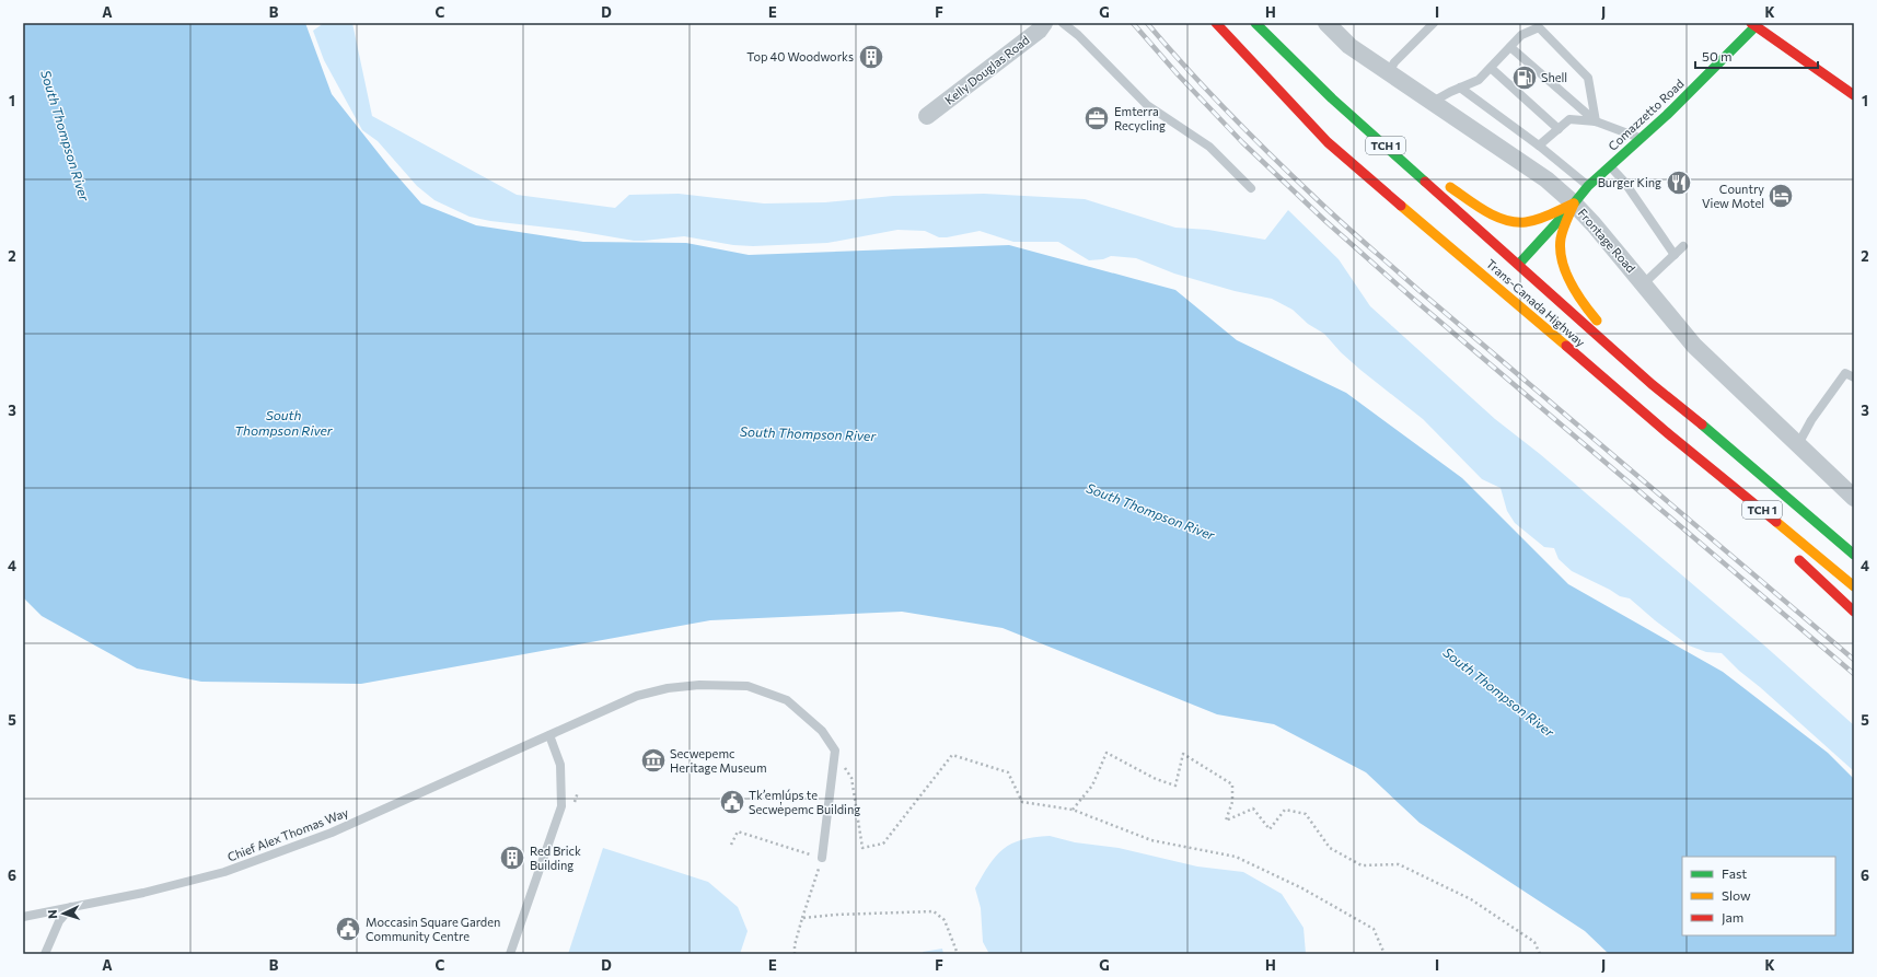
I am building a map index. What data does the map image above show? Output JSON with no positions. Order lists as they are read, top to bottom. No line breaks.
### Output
{"streets":{"main road":["Comazzetto Road","TCH 1","Trans-Canada Highway"],"street":["Kelly Douglas Road","Frontage Road"],"lane":["Chief Alex Thomas Way"]},"crossings":[["Comazzetto Road","Frontage Road"],["Comazzetto Road","Trans-Canada Highway"]],"water":["South Thompson River"],"places":{"building":["Top 40 Woodworks","Red Brick Building"],"fuel station":["Shell"],"office":["Emterra Recycling"],"restaurant":["Burger King"],"hotel":["Country View Motel"],"museum":["Secwepemc Heritage Museum"],"public building":["Tk’emlúps te Secwe̓pemc Building","Moccasin Square Garden Community Centre"]},"legend":["Fast","Slow","Jam"],"scale_bar":"50 m","north":"left","grid":{"columns":["A","B","C","D","E","F","G","H","I","J","K"],"rows":["1","2","3","4","5","6"]}}
